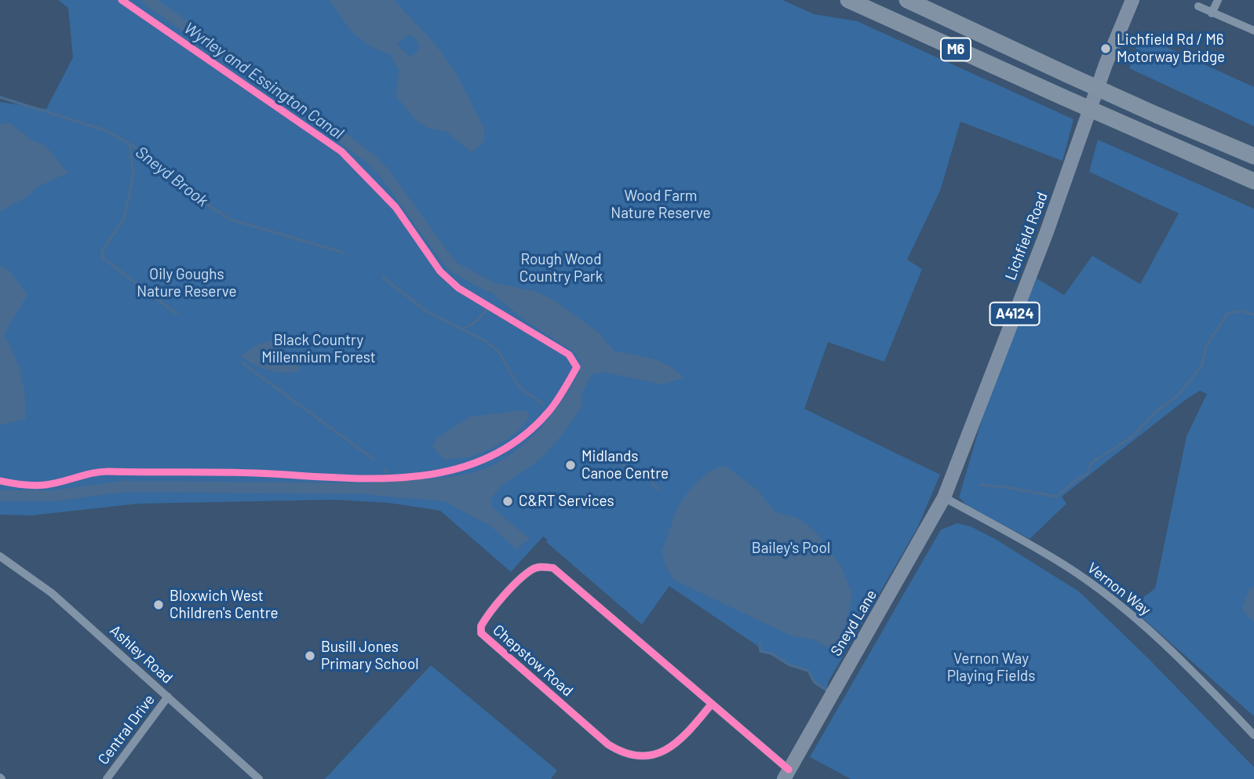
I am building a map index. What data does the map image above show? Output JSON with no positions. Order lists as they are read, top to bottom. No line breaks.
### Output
{"streets":{"highway":["M6"],"main road":["Lichfield Road","A4124","Sneyd Lane"],"street":["Vernon Way","Ashley Road","Chepstow Road","Central Drive"]},"crossings":[["Lichfield Road","Sneyd Lane"],["Vernon Way","Sneyd Lane"],["Sneyd Lane","Chepstow Road"],["Ashley Road","Central Drive"]],"water":["Wyrley and Essington Canal","Sneyd Brook"],"parks":["Wood Farm Nature Reserve","Rough Wood Country Park","Oily Goughs Nature Reserve","Black Country Millennium Forest","Bailey's Pool","Vernon Way Playing Fields"],"places":["Lichfield Rd / M6 Motorway Bridge","Midlands Canoe Centre","C&RT Services","Bloxwich West Children's Centre","Busill Jones Primary School"]}
